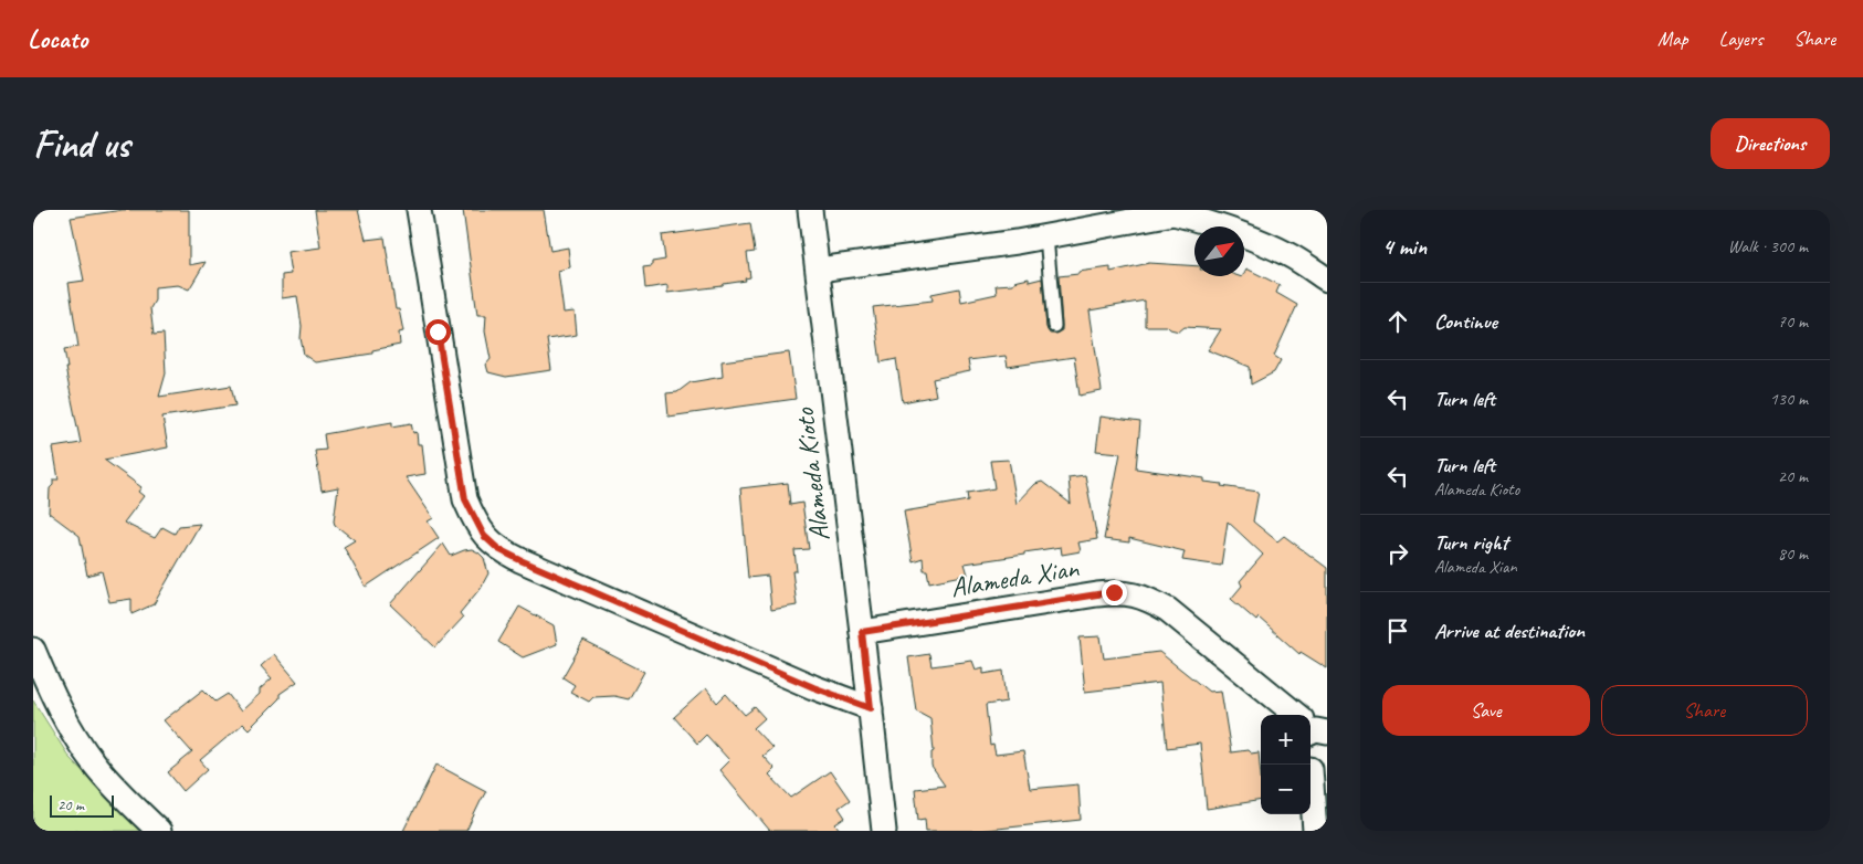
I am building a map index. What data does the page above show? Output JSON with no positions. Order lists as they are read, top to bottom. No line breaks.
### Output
{"streets":{"street":["Alameda Kioto","Alameda Xian"]},"crossings":[["Alameda Kioto","Alameda Xian"]],"scale_bar":"20 m","north":"top right","page":{"header":"Locato","nav":["Map","Layers","Share"],"buttons":["Directions",["Save","Share"]],"title":"Find us","heading":["4 min","Walk · 300 m"],"list":[["Continue","70 m"],["Turn left","130 m"],["Turn left","Alameda Kioto","20 m"],["Turn right","Alameda Xian","80 m"],"Arrive at destination"],"map_buttons":["+","−"],"scale":"20 m"}}
